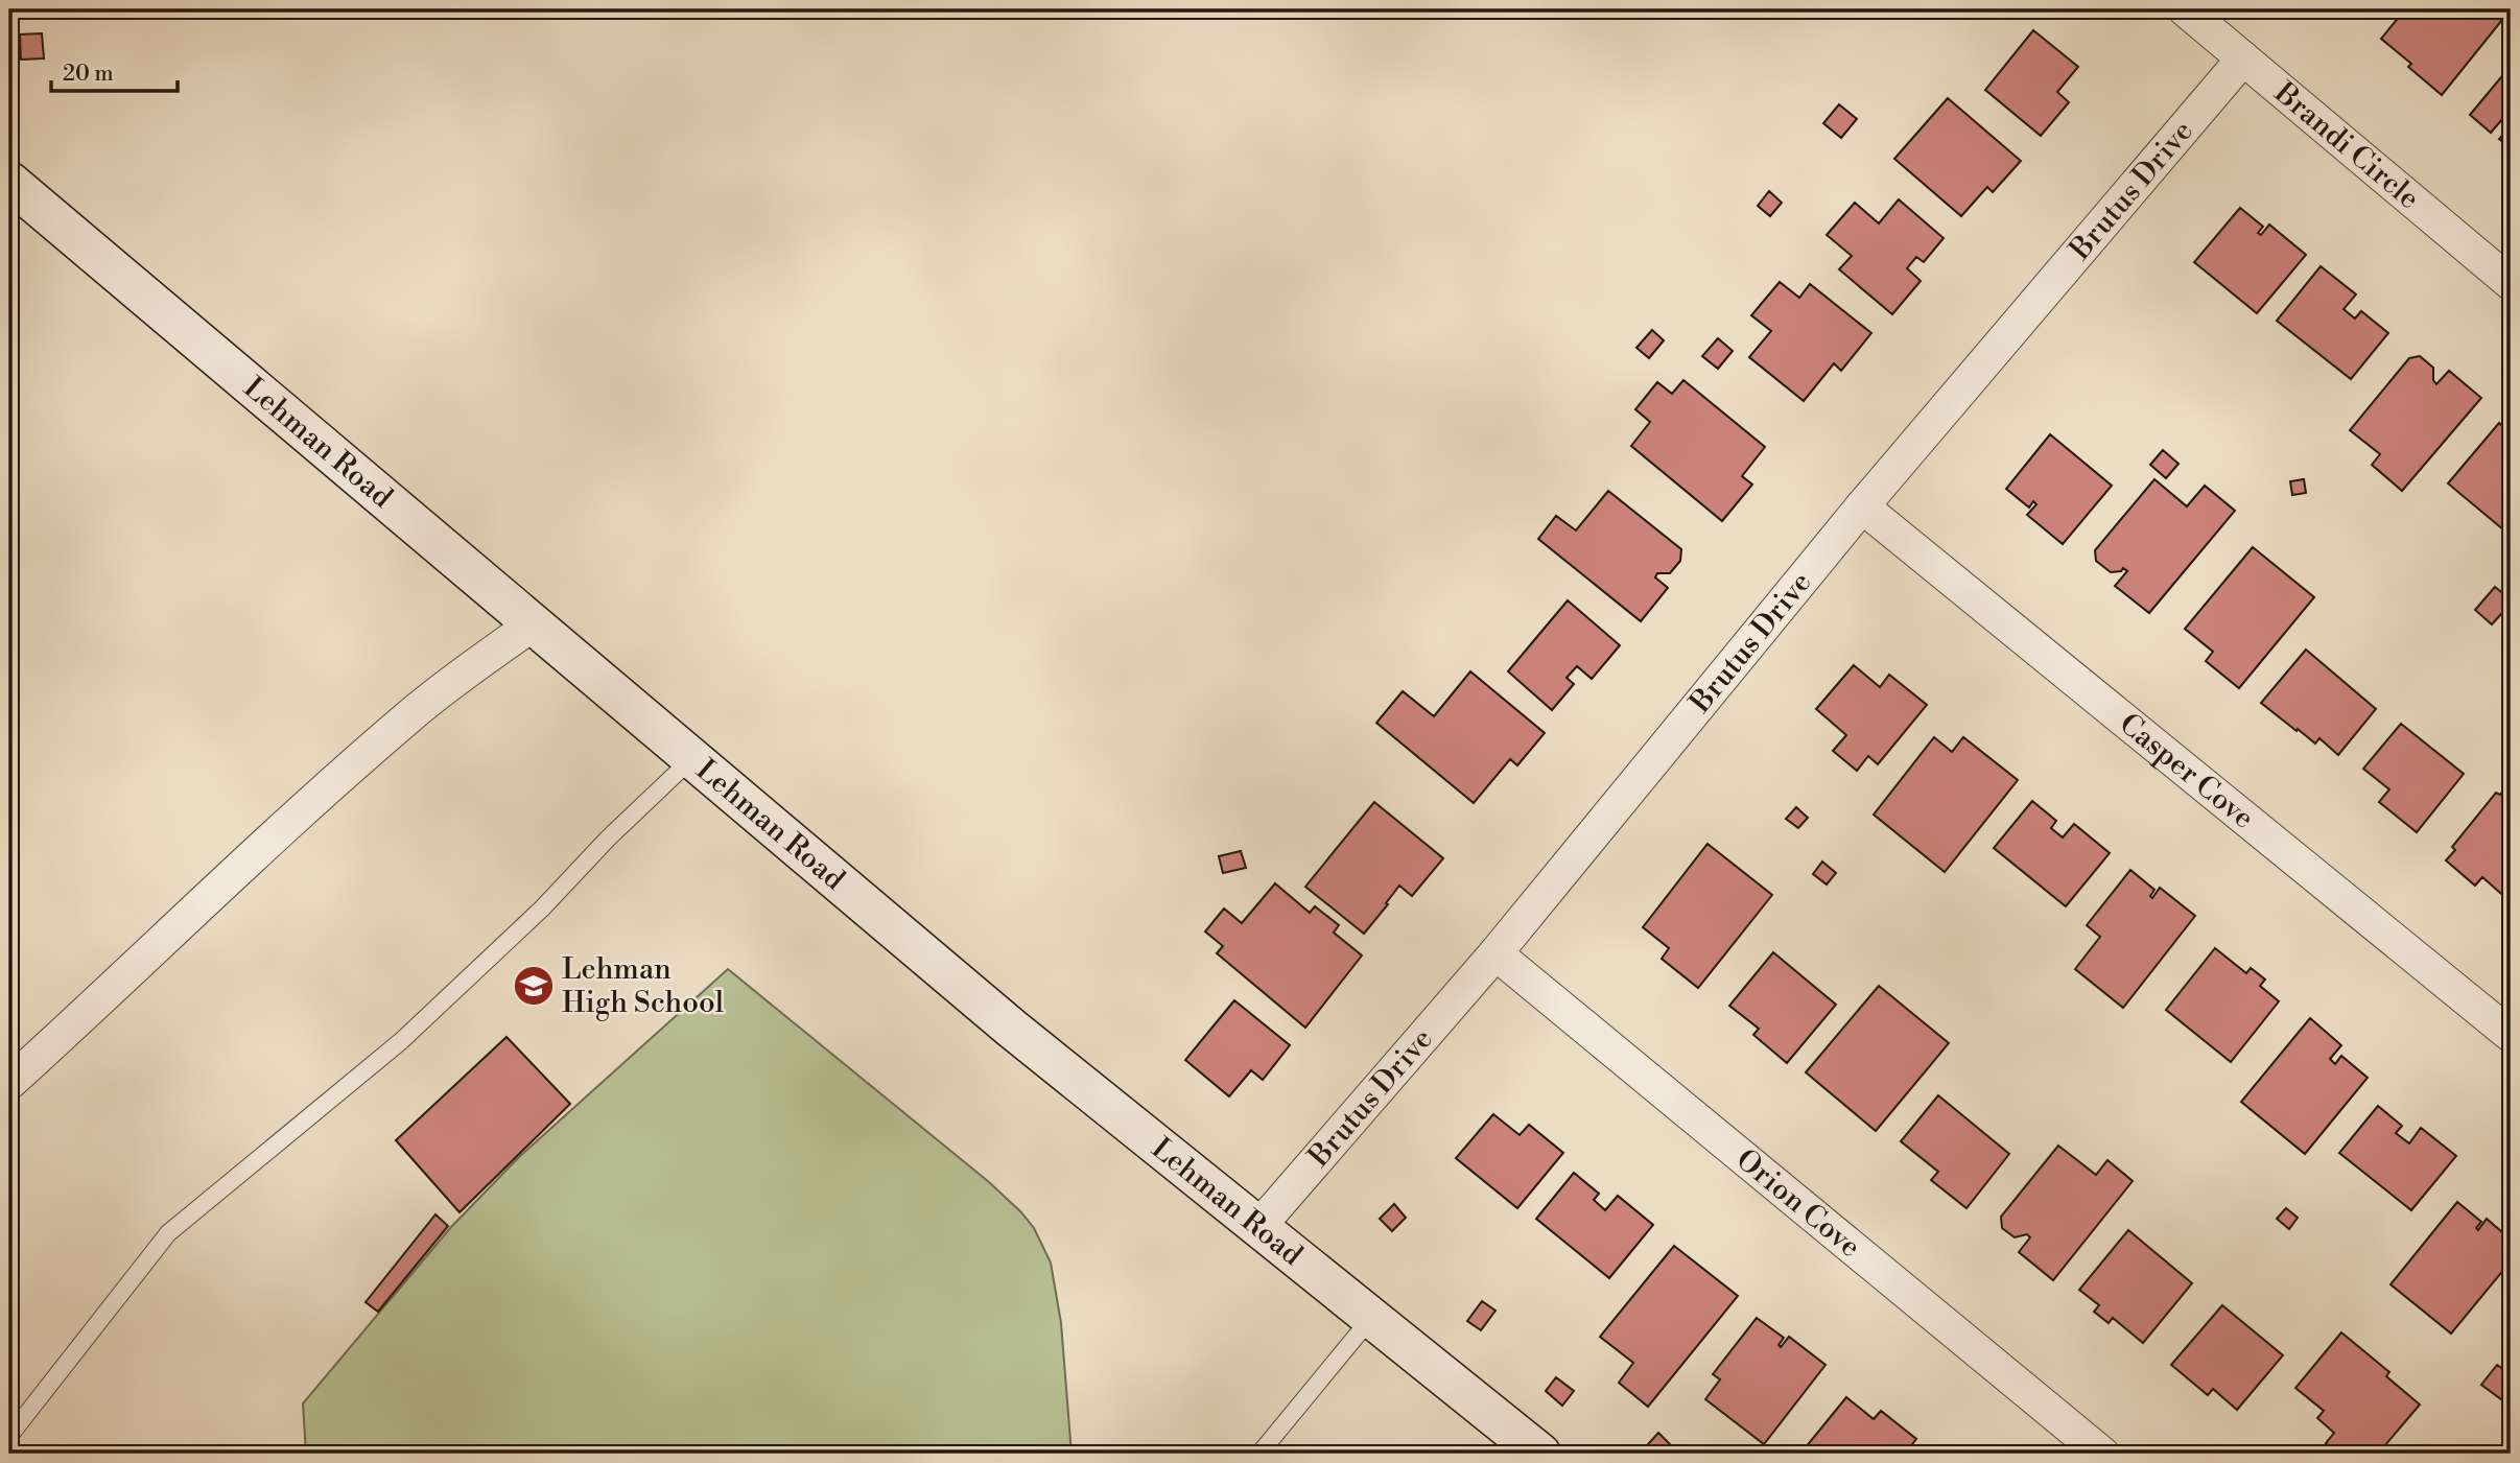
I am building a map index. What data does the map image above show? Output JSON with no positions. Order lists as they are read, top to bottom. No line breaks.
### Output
{"streets":{"street":["Brandi Circle","Brutus Drive","Lehman Road","Casper Cove","Orion Cove"]},"crossings":[["Brandi Circle","Brutus Drive"],["Brutus Drive","Lehman Road"],["Brutus Drive","Casper Cove"],["Brutus Drive","Orion Cove"]],"places":{"school or university":["Lehman High School"]},"scale_bar":"20 m"}
